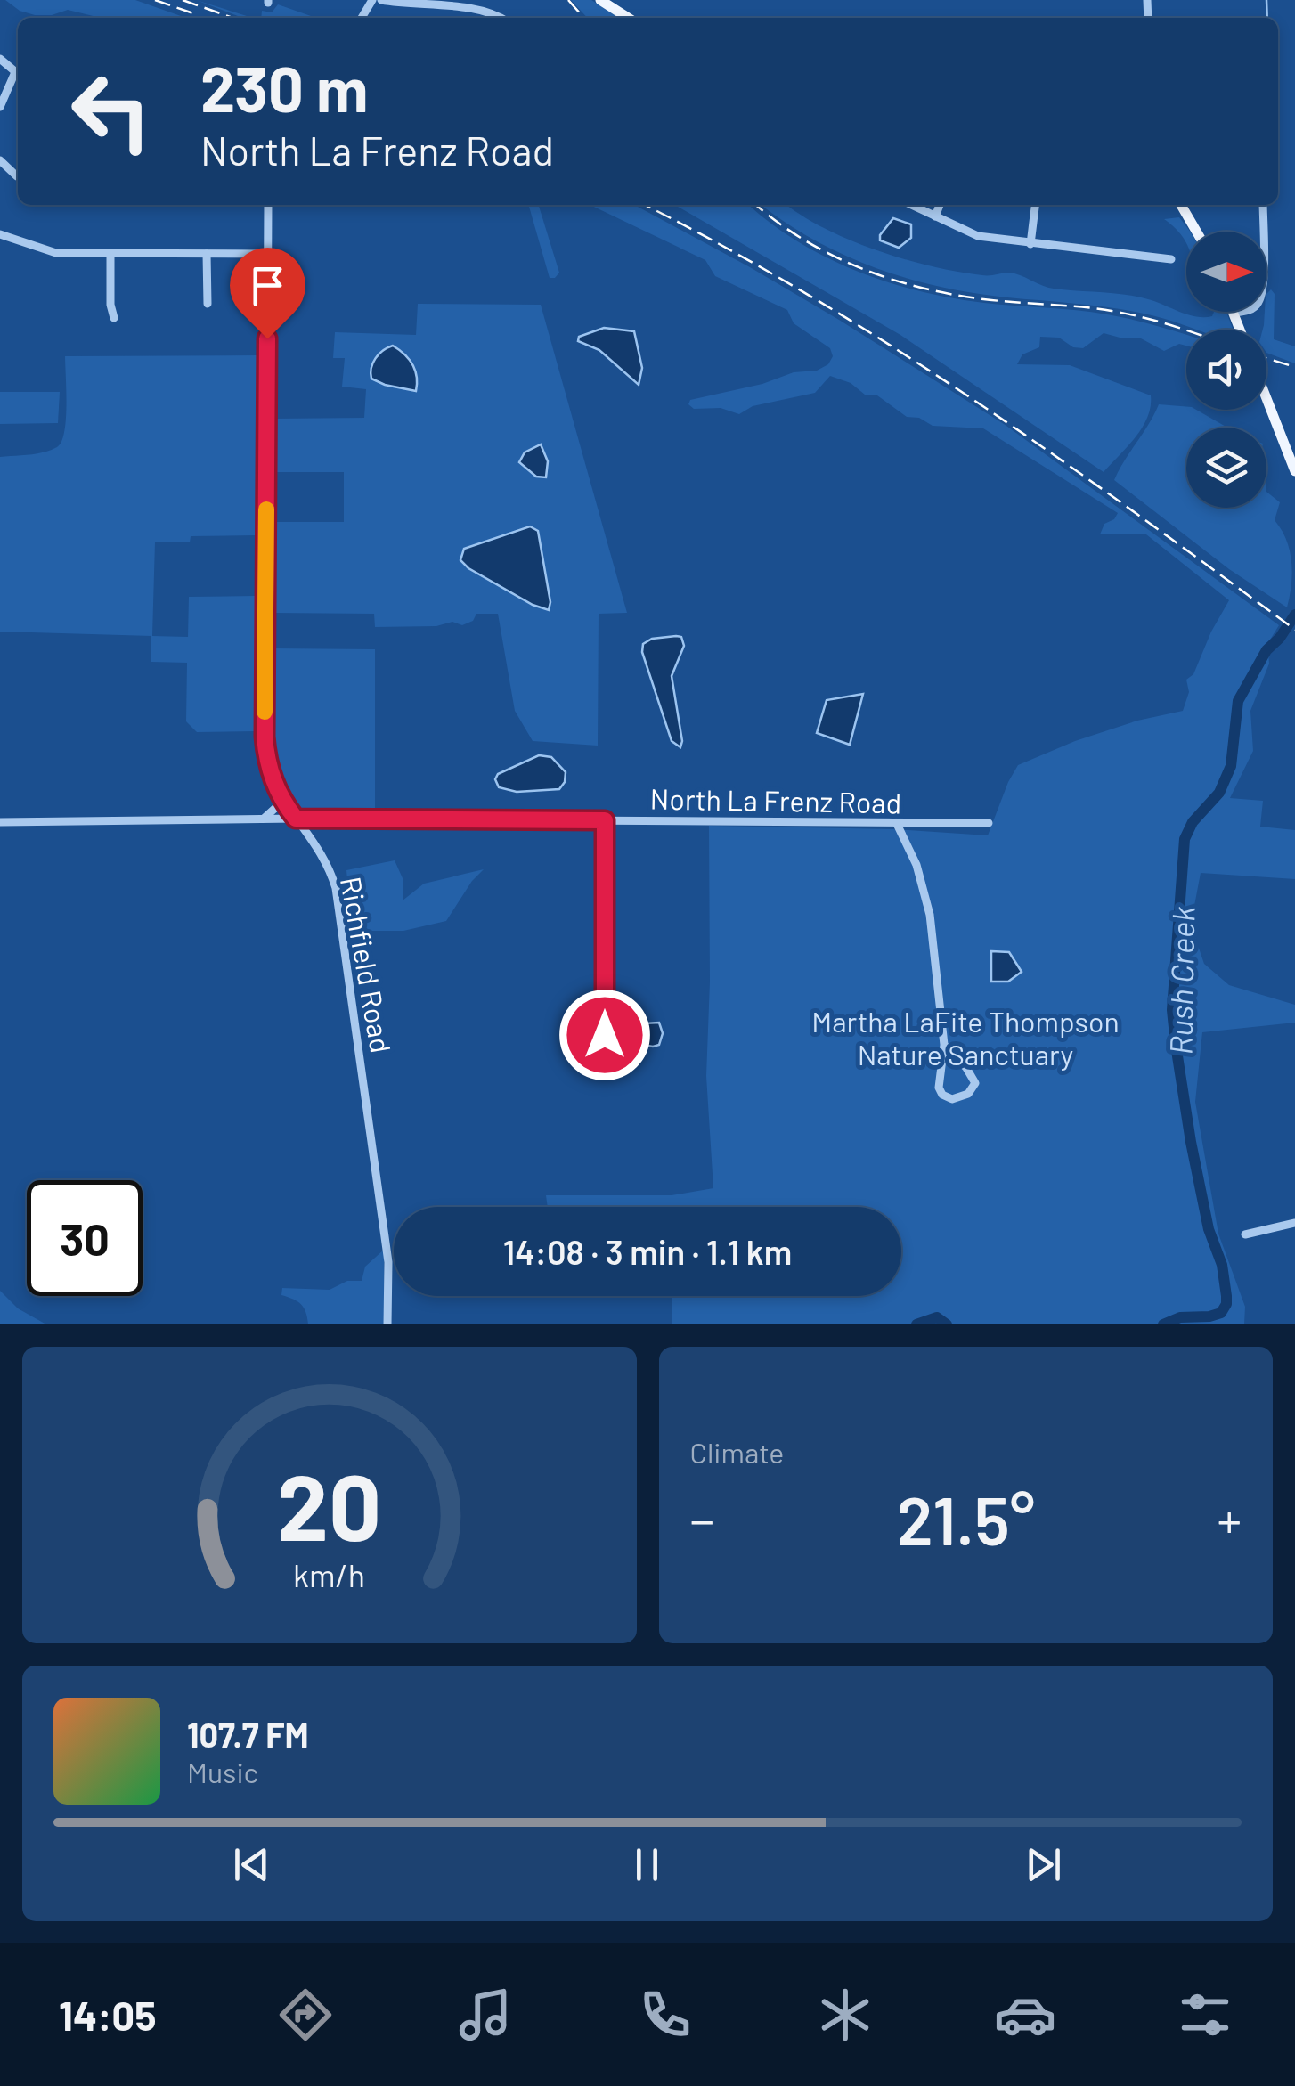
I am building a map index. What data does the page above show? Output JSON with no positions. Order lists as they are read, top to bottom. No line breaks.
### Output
{"streets":{"street":["North La Frenz Road","Richfield Road"]},"crossings":[["North La Frenz Road","Richfield Road"]],"water":["Rush Creek"],"parks":["Martha LaFite Thompson Nature Sanctuary"],"north":"right","page":{"turn":["230 m","North La Frenz Road"],"limit":"30","trip":"14:08 · 3 min · 1.1 km","tile":"Climate","heat":["−","21.5°","+"],"song":["107.7 FM","Music"],"tabs":"14:05","gauge":["20","km/h"]}}
